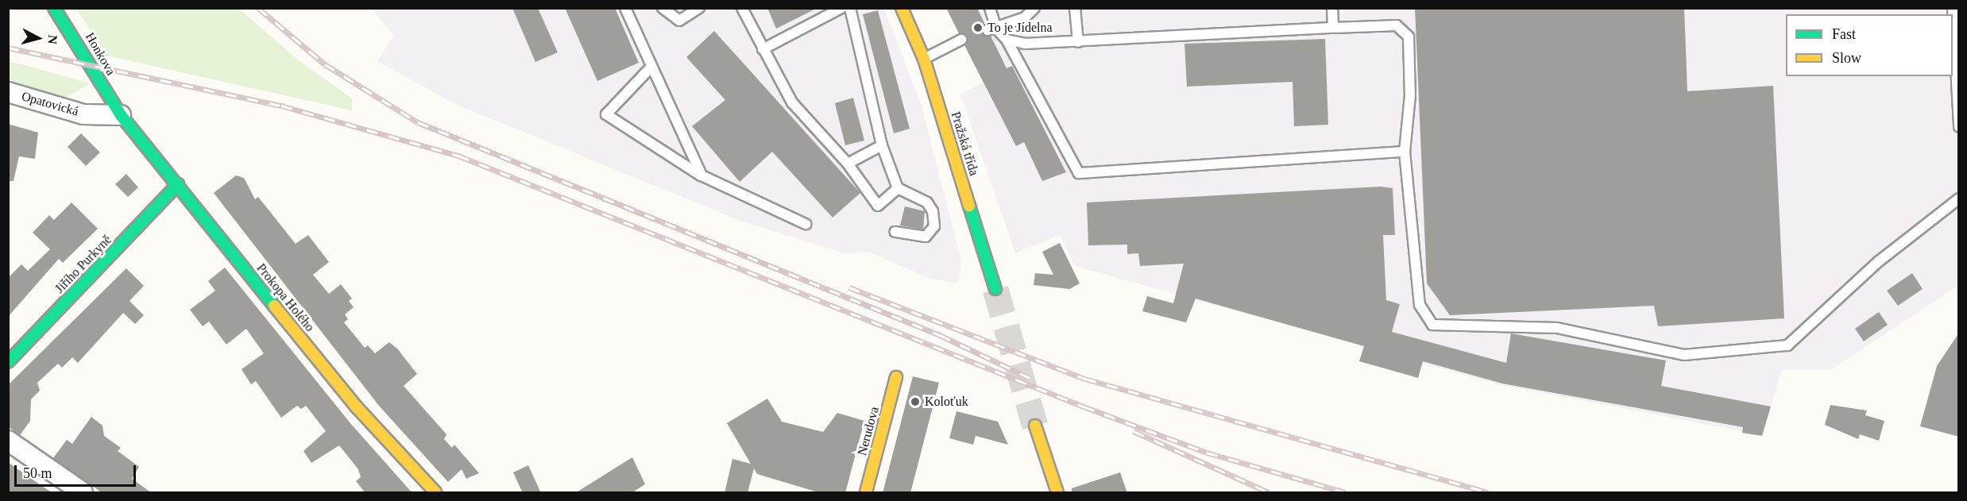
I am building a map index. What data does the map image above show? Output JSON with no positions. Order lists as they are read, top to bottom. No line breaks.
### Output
{"streets":{"street":["Honkova","Opatovická","Pražská třída","Jiřího Purkyně","Prokopa Holého","Nerudova"]},"crossings":[["Honkova","Opatovická"],["Honkova","Prokopa Holého"],["Opatovická","Prokopa Holého"],["Jiřího Purkyně","Prokopa Holého"]],"places":["To je Jídelna","Koloťuk"],"legend":["Fast","Slow"],"scale_bar":"50 m","north":"right"}
